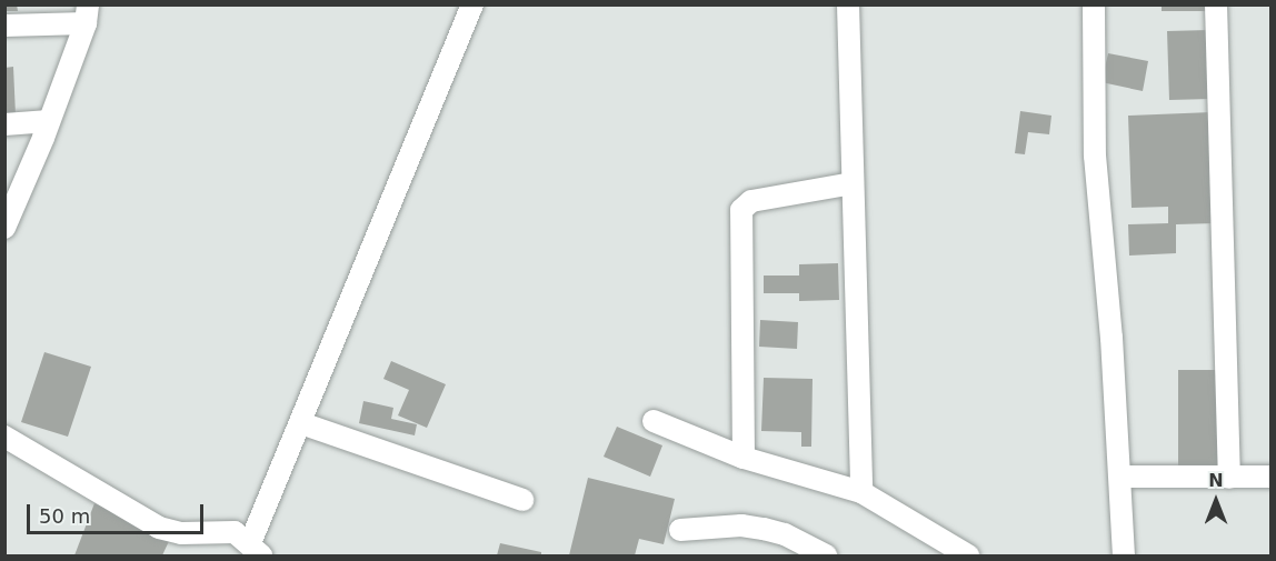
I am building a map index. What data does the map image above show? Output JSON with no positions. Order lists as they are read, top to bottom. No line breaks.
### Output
{"scale_bar":"50 m","north":"top"}
